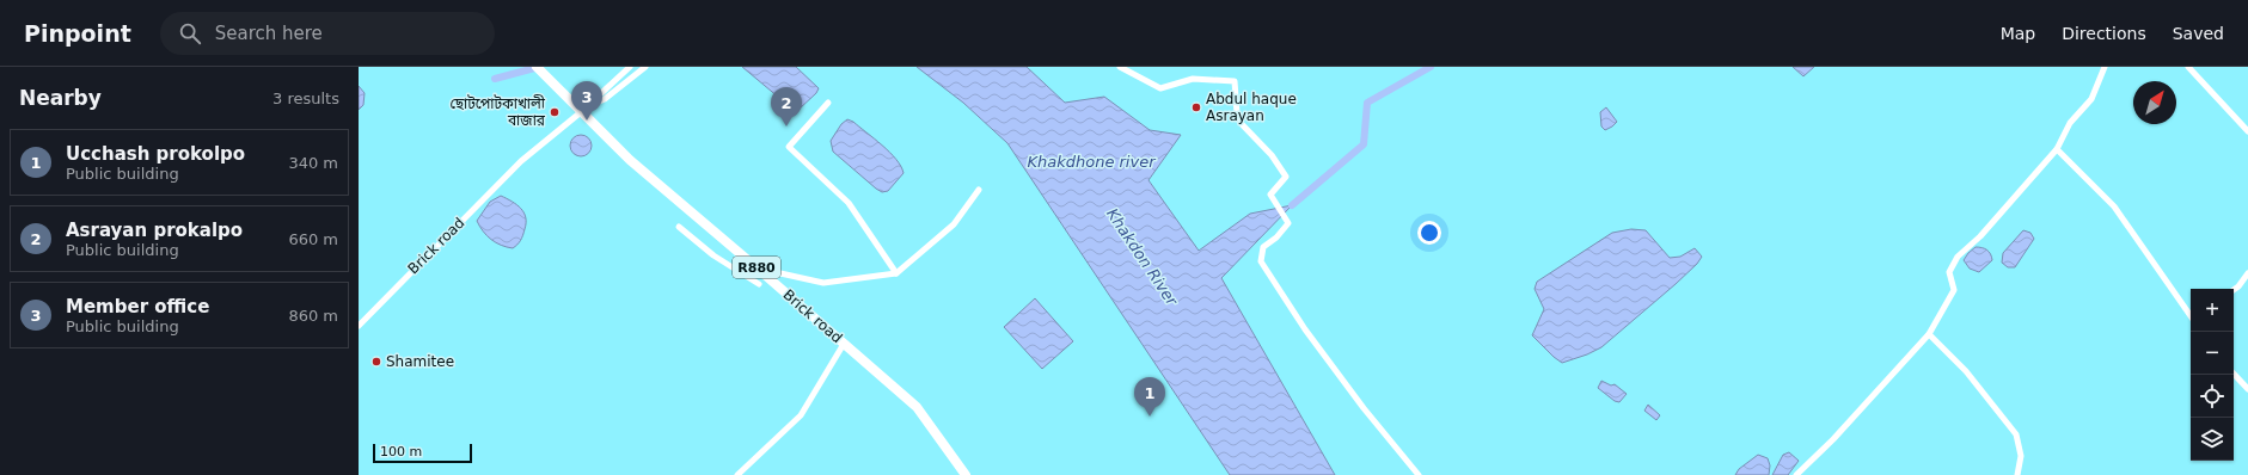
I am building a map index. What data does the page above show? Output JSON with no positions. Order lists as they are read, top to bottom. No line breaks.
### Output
{"streets":{"main road":["Brick road","R880"]},"water":["Khakdhone river","Khakdon River"],"places":["Abdul haque Asrayan","ছোটপোটকাখালী বাজার","Shamitee"],"scale_bar":"100 m","north":"top right","page":{"header":"Pinpoint","search":"Search here","nav":["Map","Directions","Saved"],"heading":["Nearby","3 results"],"pins":["3","2","1"],"list":[{"mark":"1","name":"Ucchash prokolpo","note":"Public building","value":"340 m"},{"mark":"2","name":"Asrayan prokalpo","note":"Public building","value":"660 m"},{"mark":"3","name":"Member office","note":"Public building","value":"860 m"}],"map_buttons":["+","−"],"scale":"100 m"}}
